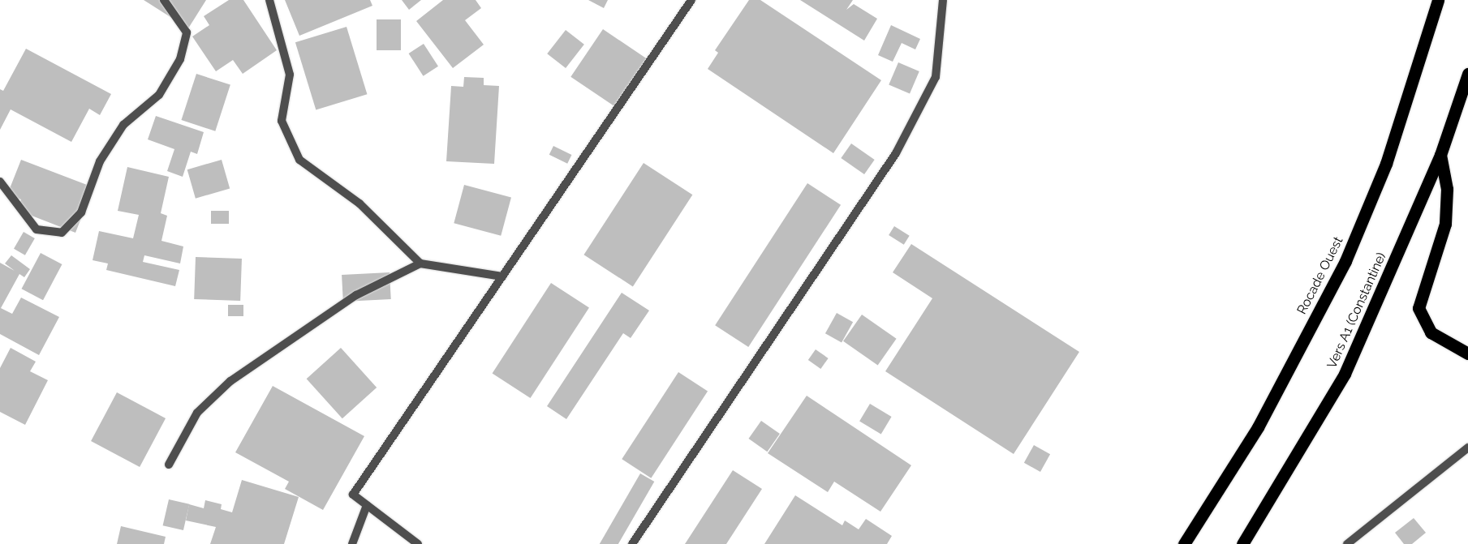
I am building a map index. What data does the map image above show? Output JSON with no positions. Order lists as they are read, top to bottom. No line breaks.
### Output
{"streets":{"highway":["Rocade Ouest","Vers A1 (Constantine)"]}}
